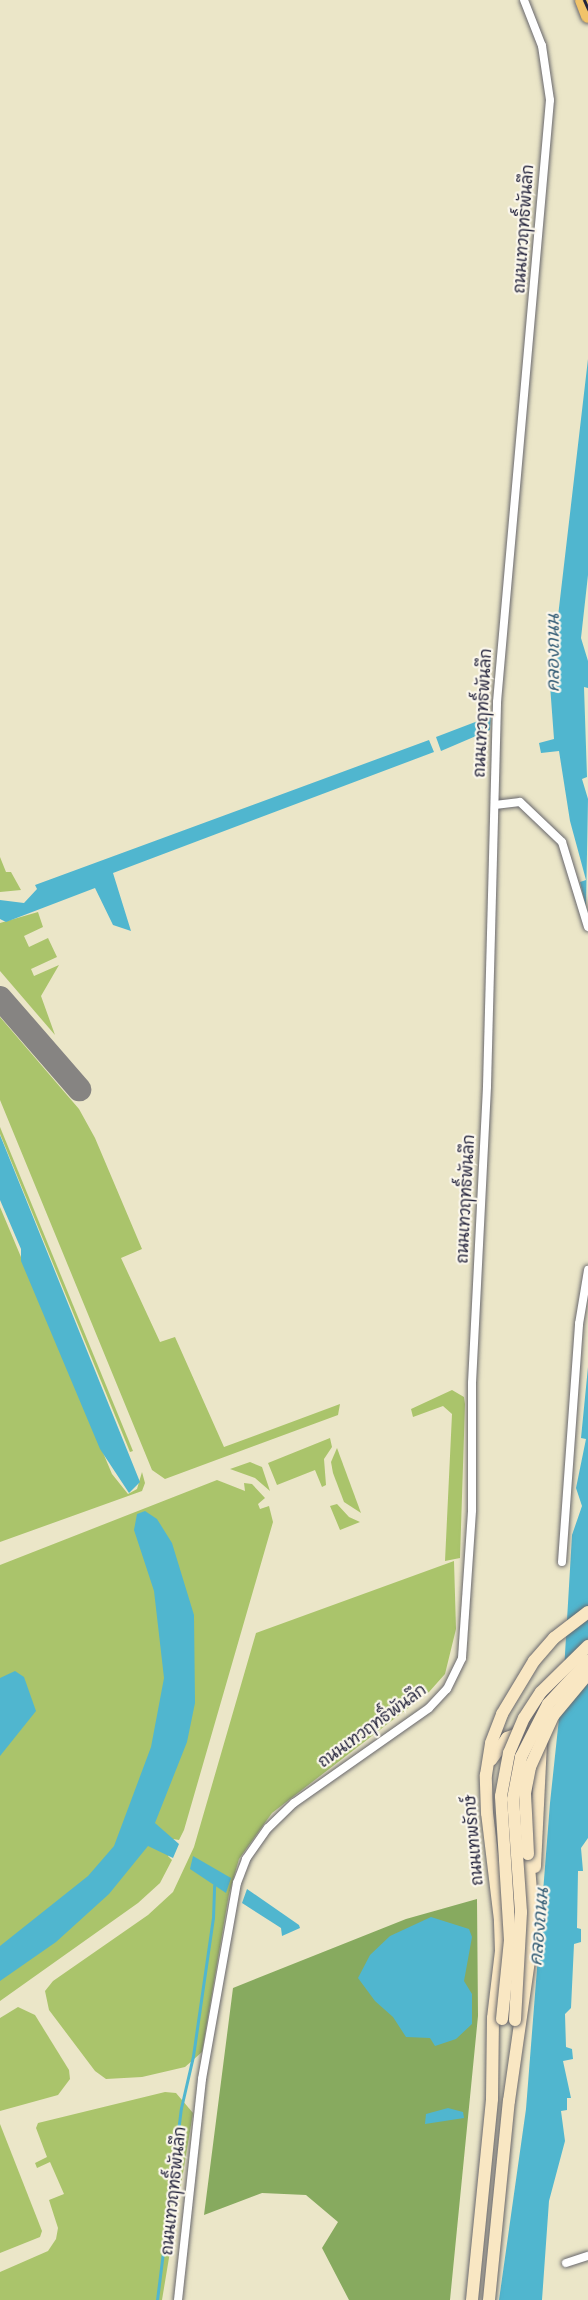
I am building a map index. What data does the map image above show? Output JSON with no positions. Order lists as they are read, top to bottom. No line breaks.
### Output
{"streets":{"main road":["ถนนเทพรักษ์"],"street":["ถนนเทวฤทธิ์พันลึก"]},"water":["คลองถนน"]}
